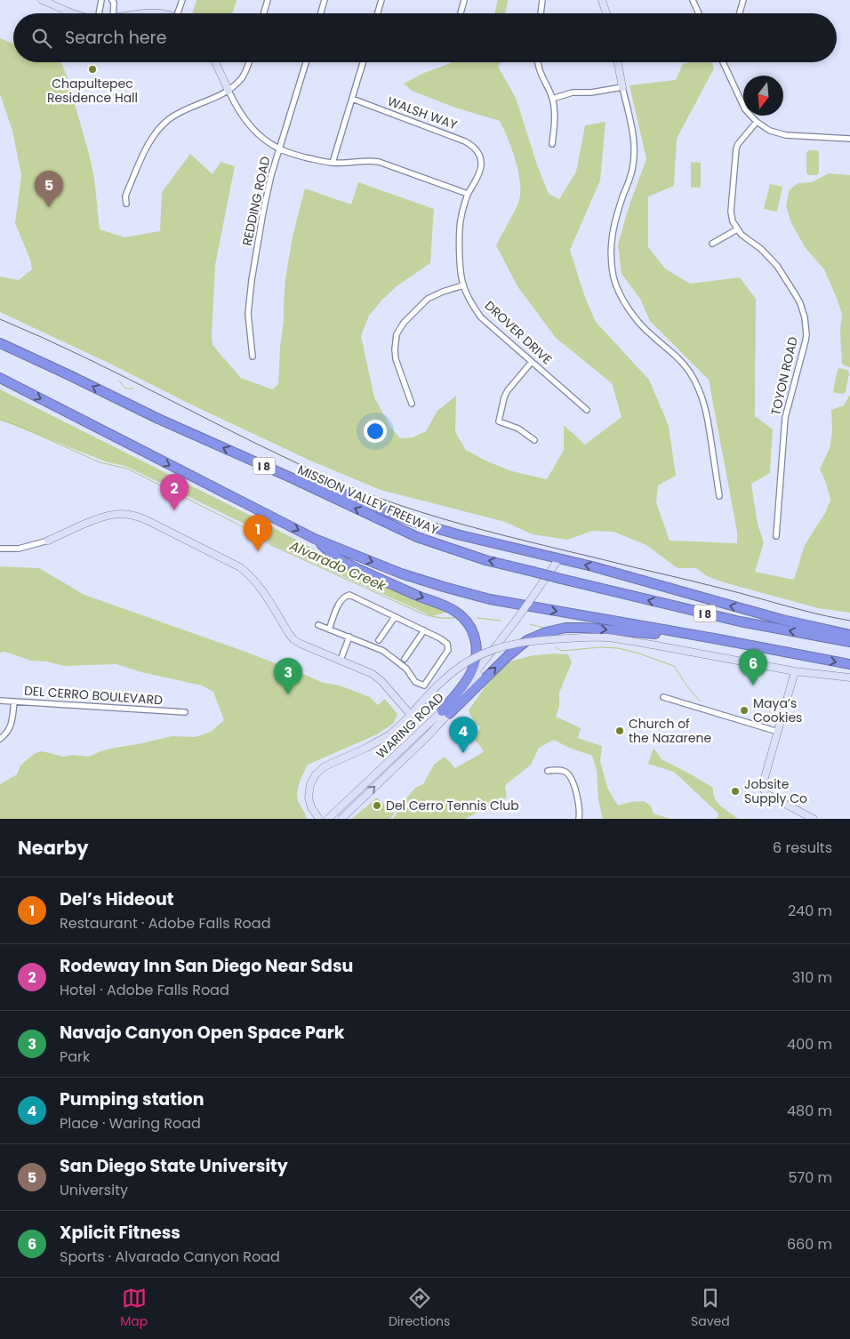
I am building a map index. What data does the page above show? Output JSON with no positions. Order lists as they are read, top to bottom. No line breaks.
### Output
{"streets":{"highway":["I 8","MISSION VALLEY FREEWAY"],"street":["WALSH WAY","REDDING ROAD","DROVER DRIVE","TOYON ROAD","DEL CERRO BOULEVARD","WARING ROAD"]},"crossings":[["WALSH WAY","DROVER DRIVE"]],"water":["Alvarado Creek"],"places":["Chapultepec Residence Hall","Maya’s Cookies","Church of the Nazarene","Jobsite Supply Co","Del Cerro Tennis Club"],"north":"bottom","page":{"search":"Search here","pins":["5","2","1","6","3","4"],"heading":["Nearby","6 results"],"list":[{"mark":"1","name":"Del’s Hideout","note":"Restaurant · Adobe Falls Road","value":"240 m"},{"mark":"2","name":"Rodeway Inn San Diego Near Sdsu","note":"Hotel · Adobe Falls Road","value":"310 m"},{"mark":"3","name":"Navajo Canyon Open Space Park","note":"Park","value":"400 m"},{"mark":"4","name":"Pumping station","note":"Place · Waring Road","value":"480 m"},{"mark":"5","name":"San Diego State University","note":"University","value":"570 m"},{"mark":"6","name":"Xplicit Fitness","note":"Sports · Alvarado Canyon Road","value":"660 m"}],"nav":["Map","Directions","Saved"]}}
